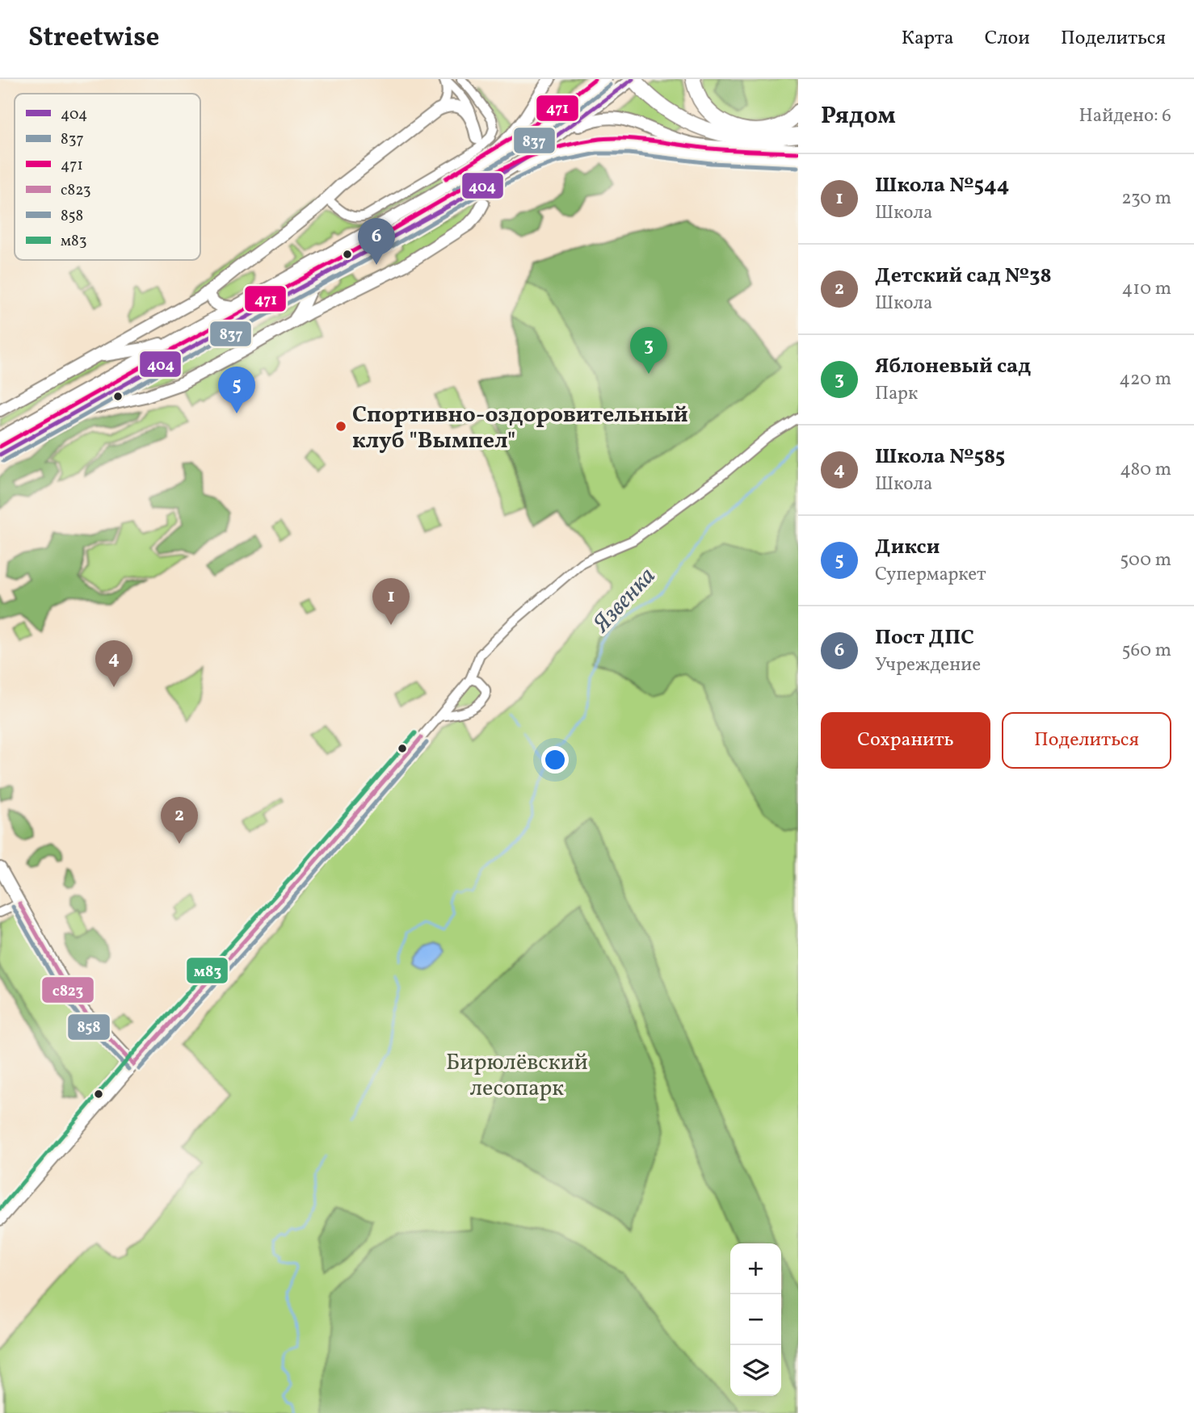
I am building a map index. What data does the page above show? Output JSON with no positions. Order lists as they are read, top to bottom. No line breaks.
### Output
{"water":["Язвенка"],"parks":["Бирюлёвский лесопарк"],"places":["Спортивно-оздоровительный клуб \"Вымпел\""],"lines":["transit line 404","transit line 471","transit line 837","transit line м83","transit line с823","transit line 858"],"legend":["404","837","471","с823","858","м83"],"page":{"header":"Streetwise","nav":["Карта","Слои","Поделиться"],"heading":["Рядом","Найдено: 6"],"list":[{"mark":"1","name":"Школа №544","note":"Школа","value":"230 m"},{"mark":"2","name":"Детский сад №38","note":"Школа","value":"410 m"},{"mark":"3","name":"Яблоневый сад","note":"Парк","value":"420 m"},{"mark":"4","name":"Школа №585","note":"Школа","value":"480 m"},{"mark":"5","name":"Дикси","note":"Супермаркет","value":"500 m"},{"mark":"6","name":"Пост ДПС","note":"Учреждение","value":"560 m"}],"pins":["6","3","5","1","4","2"],"buttons":["Сохранить","Поделиться"],"map_buttons":["+","−"]}}
